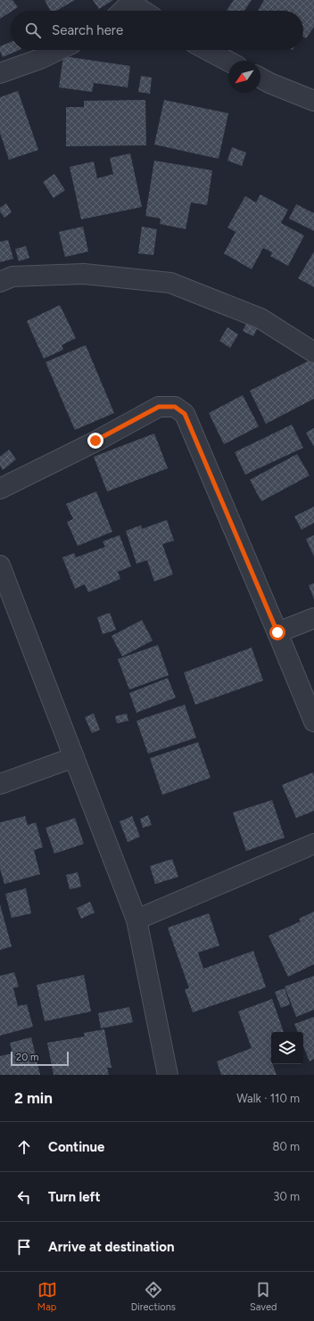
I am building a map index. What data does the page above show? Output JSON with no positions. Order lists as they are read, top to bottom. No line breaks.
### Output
{"scale_bar":"20 m","north":"bottom left","page":{"search":"Search here","scale":"20 m","heading":["2 min","Walk · 110 m"],"list":[["Continue","80 m"],["Turn left","30 m"],"Arrive at destination"],"nav":["Map","Directions","Saved"]}}
